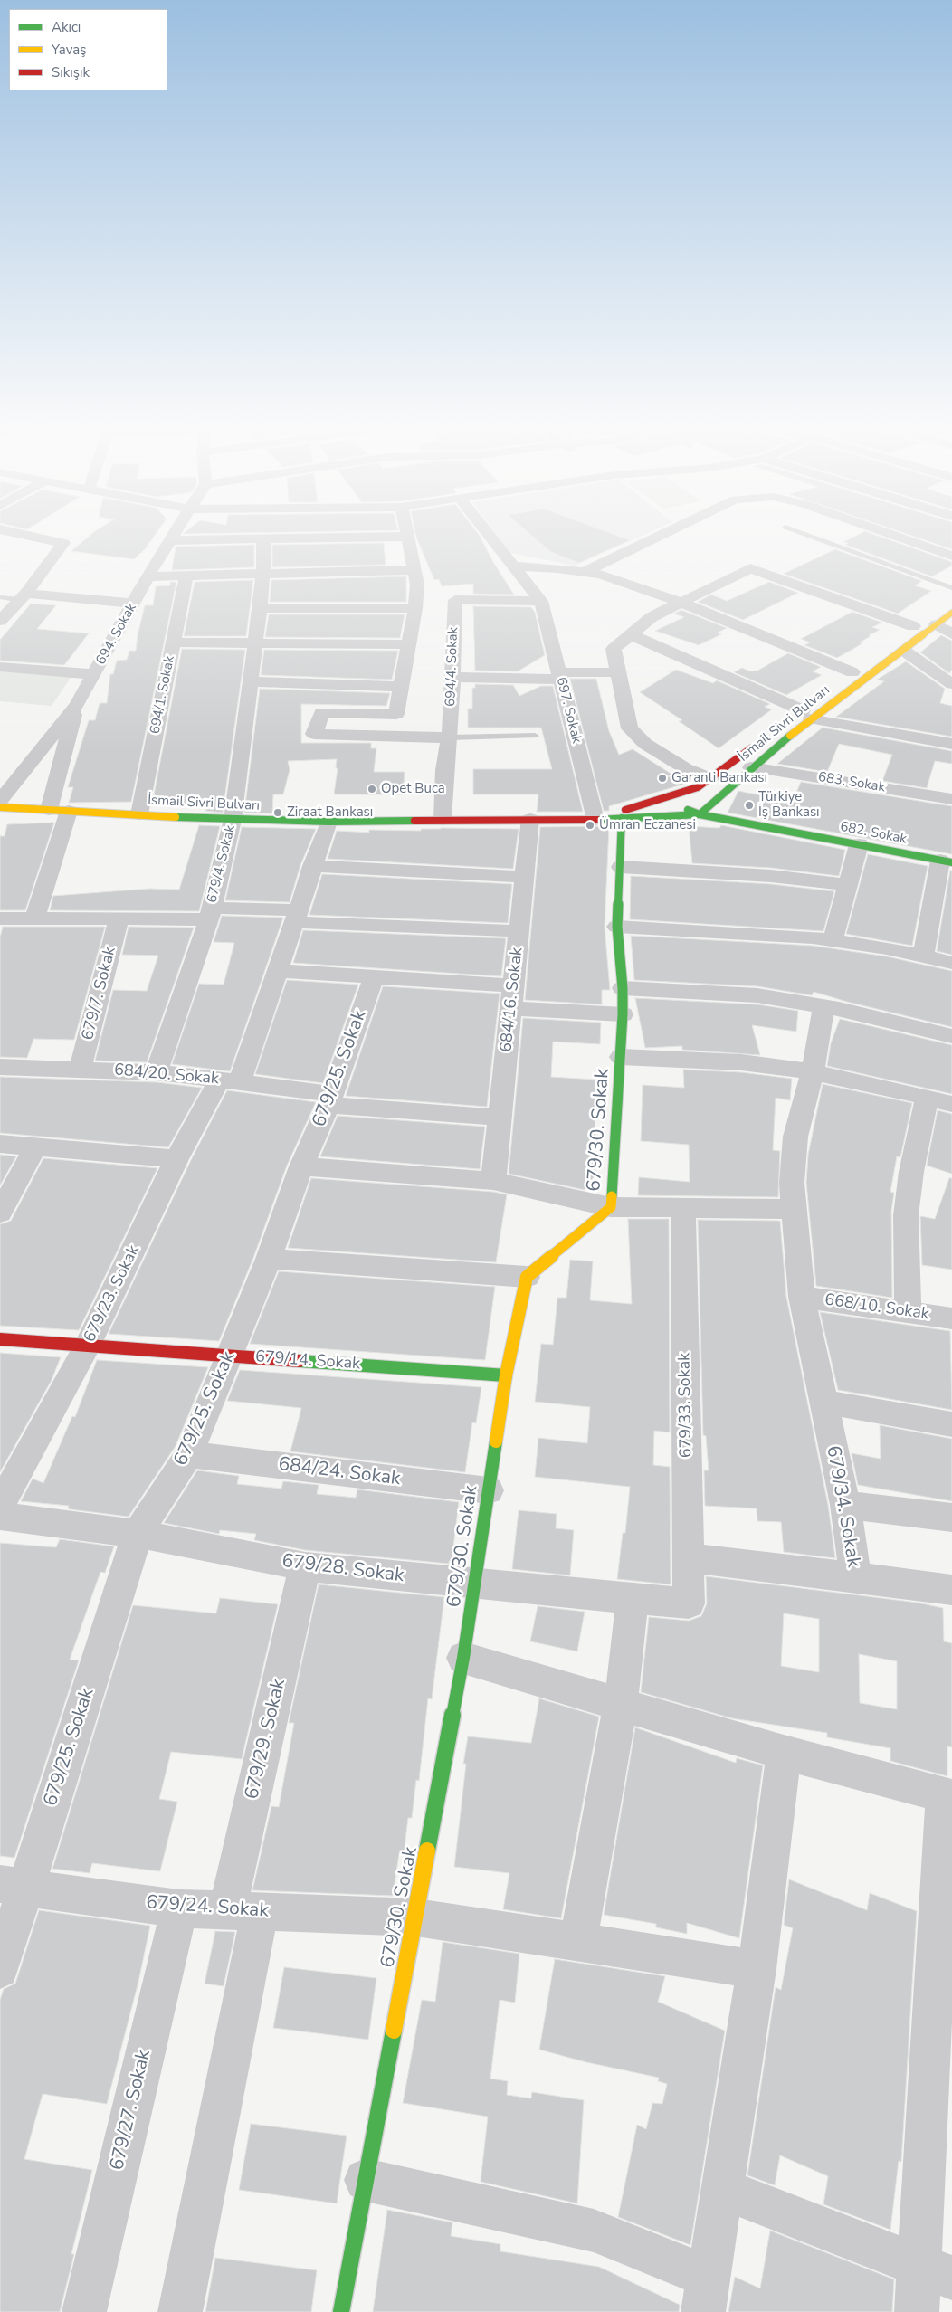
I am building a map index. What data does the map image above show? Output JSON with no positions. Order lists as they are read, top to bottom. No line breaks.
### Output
{"streets":{"street":["694. Sokak","694/4. Sokak","694/1. Sokak","697. Sokak","İsmail Sivri Bulvarı","683. Sokak","682. Sokak","679/4. Sokak","679/7. Sokak","684/16. Sokak","679/25. Sokak","684/20. Sokak","679/30. Sokak","679/23. Sokak","668/10. Sokak","679/14. Sokak","679/33. Sokak","684/24. Sokak","679/34. Sokak","679/28. Sokak","679/29. Sokak","679/24. Sokak","679/27. Sokak"]},"crossings":[["694/4. Sokak","İsmail Sivri Bulvarı"],["694/1. Sokak","İsmail Sivri Bulvarı"],["697. Sokak","İsmail Sivri Bulvarı"],["İsmail Sivri Bulvarı","683. Sokak"],["İsmail Sivri Bulvarı","682. Sokak"],["İsmail Sivri Bulvarı","679/4. Sokak"],["İsmail Sivri Bulvarı","684/16. Sokak"],["İsmail Sivri Bulvarı","679/30. Sokak"],["İsmail Sivri Bulvarı","679/23. Sokak"],["679/4. Sokak","684/20. Sokak"],["679/7. Sokak","684/20. Sokak"],["684/16. Sokak","684/20. Sokak"],["679/25. Sokak","684/20. Sokak"],["679/25. Sokak","679/14. Sokak"],["679/25. Sokak","684/24. Sokak"],["679/25. Sokak","679/28. Sokak"],["679/25. Sokak","679/24. Sokak"],["684/20. Sokak","679/23. Sokak"],["679/30. Sokak","679/14. Sokak"],["679/30. Sokak","684/24. Sokak"],["679/30. Sokak","679/28. Sokak"],["679/30. Sokak","679/24. Sokak"],["679/23. Sokak","679/14. Sokak"],["668/10. Sokak","679/34. Sokak"],["679/33. Sokak","679/34. Sokak"],["679/33. Sokak","679/28. Sokak"],["679/28. Sokak","679/29. Sokak"],["679/29. Sokak","679/24. Sokak"],["679/24. Sokak","679/27. Sokak"]],"places":["Garanti Bankası","Opet Buca","Türkiye İş Bankası","Ziraat Bankası","Ümran Eczanesi"],"legend":["Akıcı","Yavaş","Sıkışık"]}
